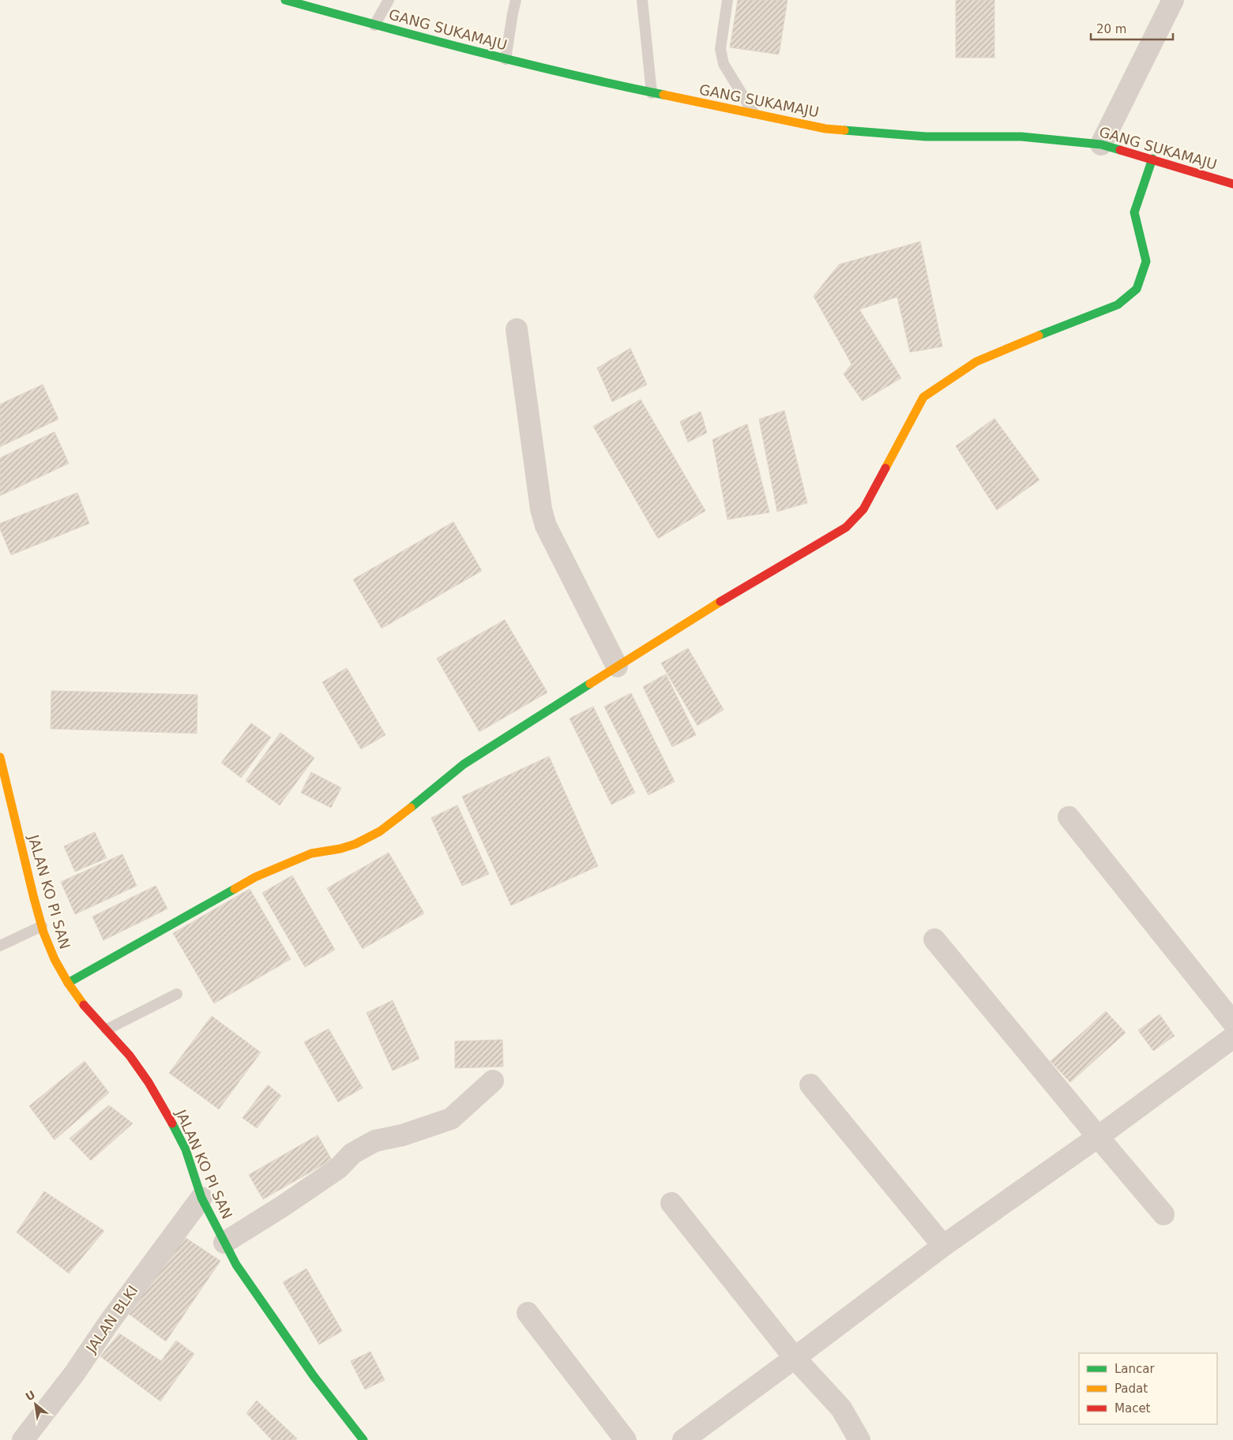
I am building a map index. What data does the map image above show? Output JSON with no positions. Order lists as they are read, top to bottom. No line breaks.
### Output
{"streets":{"street":["GANG SUKAMAJU","JALAN KO PI SAN","JALAN BLKI"]},"crossings":[["JALAN KO PI SAN","JALAN BLKI"]],"legend":["Lancar","Padat","Macet"],"scale_bar":"20 m","north":"top left"}
